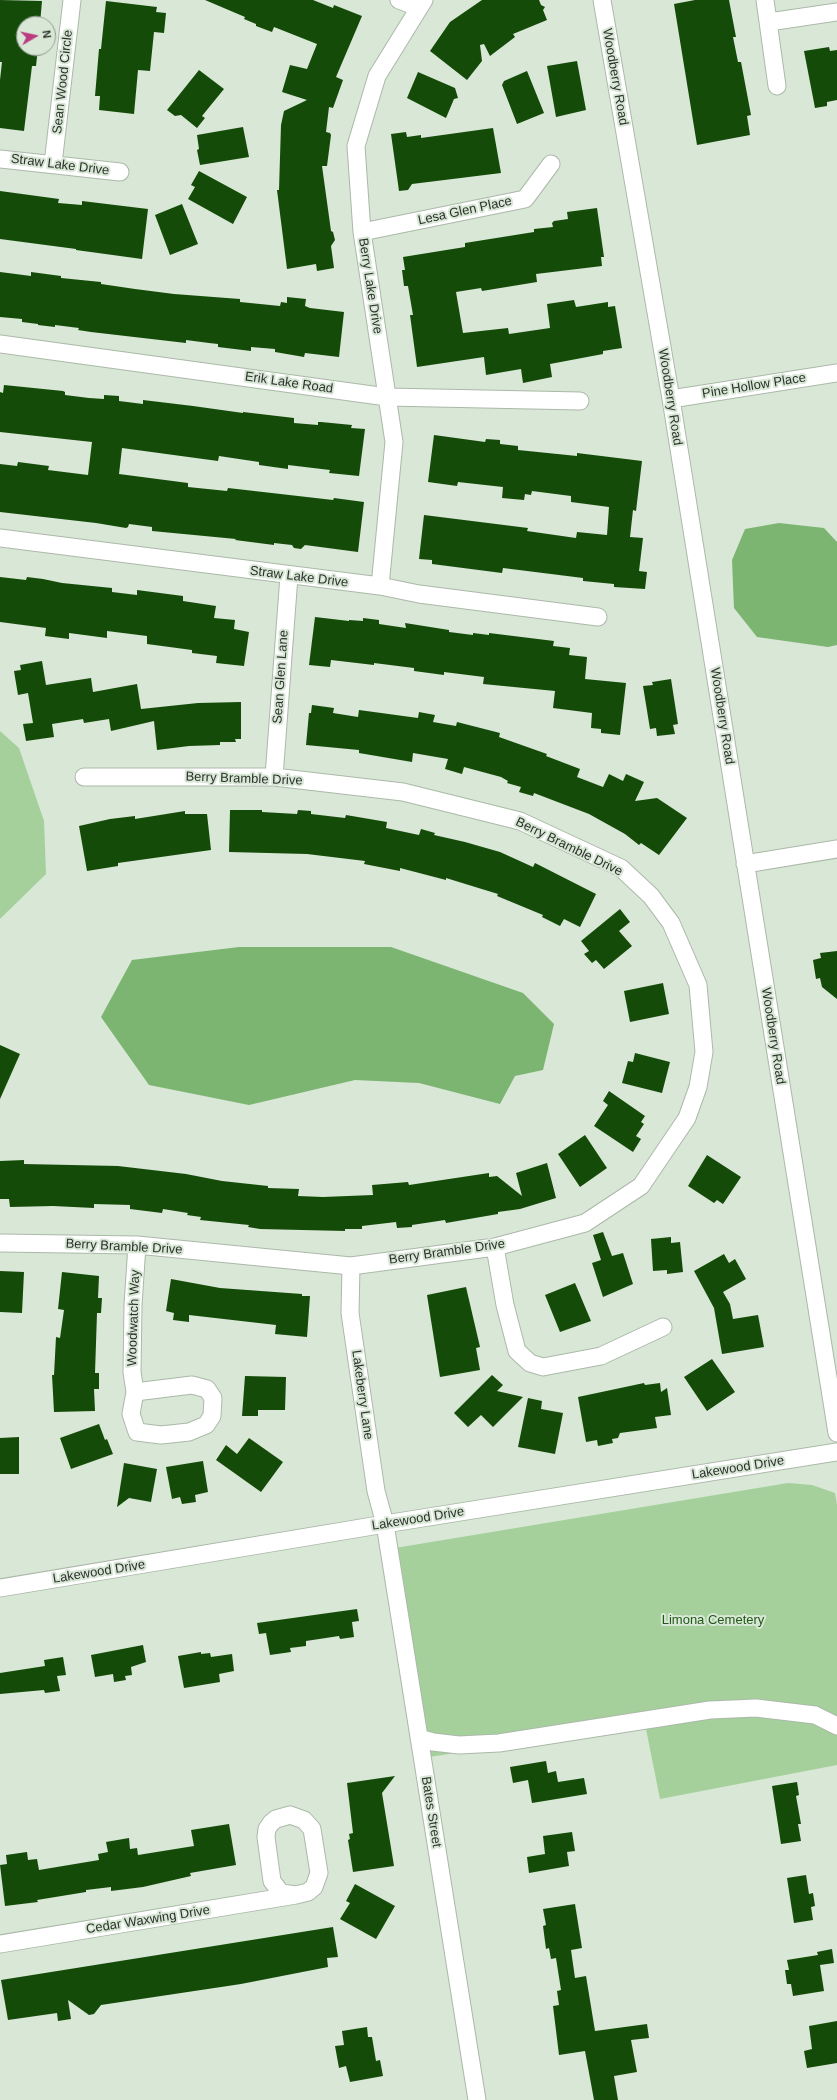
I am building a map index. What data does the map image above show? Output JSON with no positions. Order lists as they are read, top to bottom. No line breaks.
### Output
{"streets":{"street":["Woodberry Road","Sean Wood Circle","Straw Lake Drive","Lesa Glen Place","Berry Lake Drive","Erik Lake Road","Pine Hollow Place","Sean Glen Lane","Berry Bramble Drive","Woodwatch Way","Lakeberry Lane","Lakewood Drive","Bates Street","Cedar Waxwing Drive"]},"crossings":[["Woodberry Road","Pine Hollow Place"],["Sean Wood Circle","Straw Lake Drive"],["Straw Lake Drive","Berry Lake Drive"],["Straw Lake Drive","Sean Glen Lane"],["Lesa Glen Place","Berry Lake Drive"],["Berry Lake Drive","Erik Lake Road"],["Sean Glen Lane","Berry Bramble Drive"],["Berry Bramble Drive","Woodwatch Way"],["Berry Bramble Drive","Lakeberry Lane"],["Lakeberry Lane","Lakewood Drive"],["Lakeberry Lane","Bates Street"],["Lakewood Drive","Bates Street"]],"parks":["Limona Cemetery"],"north":"right"}
